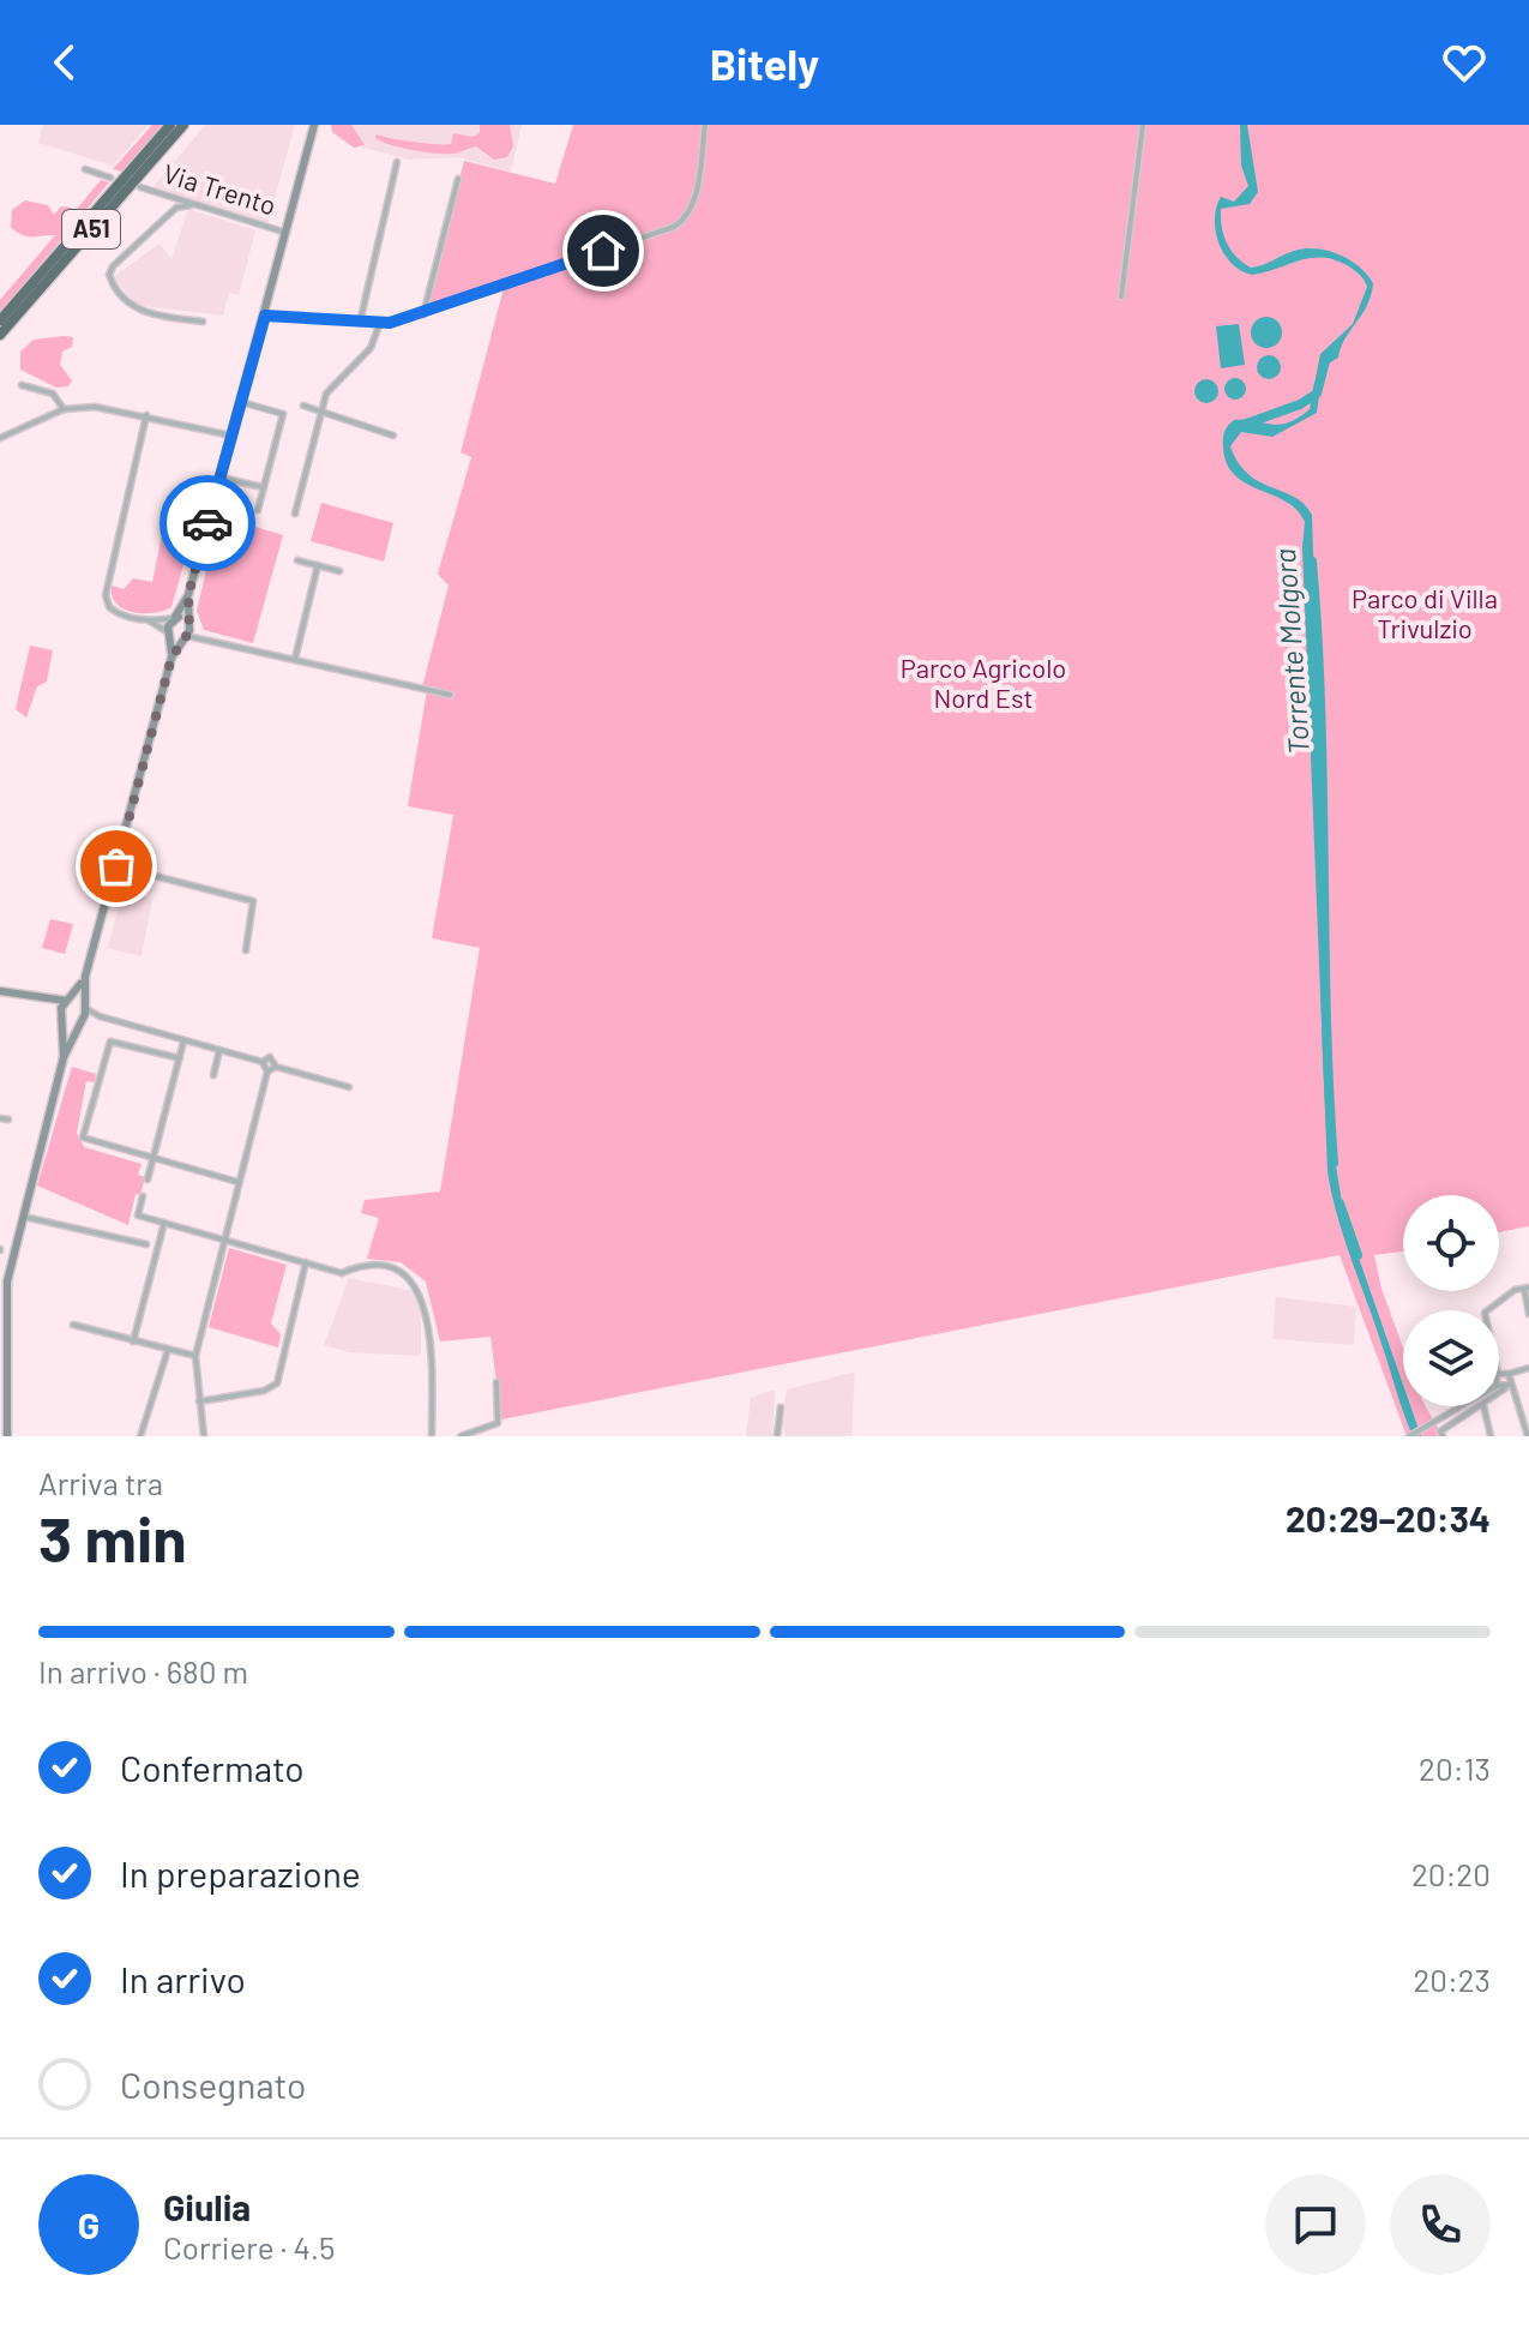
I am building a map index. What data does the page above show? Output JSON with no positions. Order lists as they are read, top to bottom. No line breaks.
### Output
{"streets":{"highway":["A51"],"street":["Via Trento"]},"water":["Torrente Molgora"],"parks":["Parco di Villa Trivulzio","Parco Agricolo Nord Est"],"page":{"header":"Bitely","heading":["3 min","Arriva tra","20:29–20:34"],"panel":["Giulia","Corriere · 4.5"],"bar":"In arrivo · 680 m","list":[["Confermato","20:13"],["In preparazione","20:20"],["In arrivo","20:23"],"Consegnato"],"round":"G"}}
